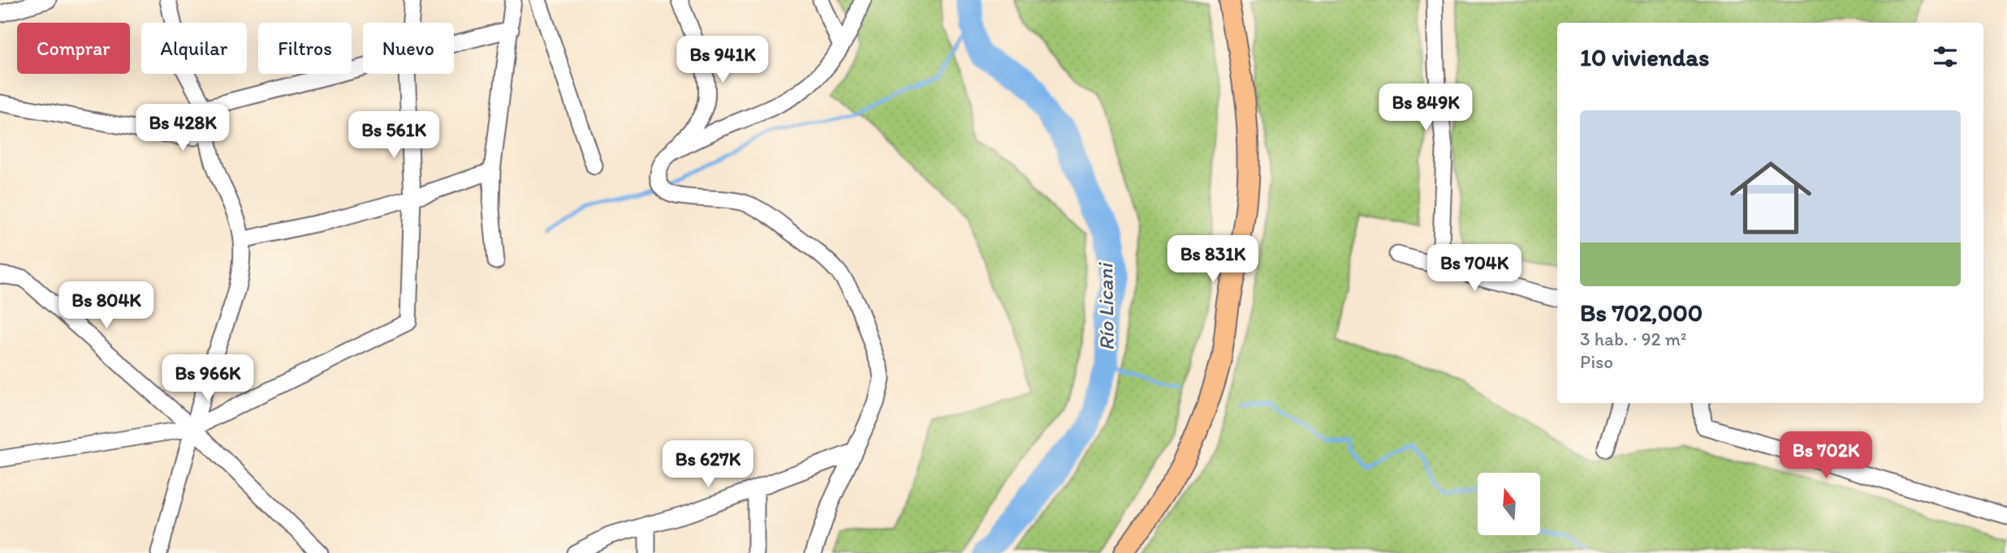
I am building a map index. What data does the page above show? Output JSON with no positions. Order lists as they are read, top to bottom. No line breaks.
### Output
{"water":["Río Licani"],"north":"top","page":{"chip":["Comprar","Alquilar","Filtros","Nuevo"],"heading":"10 viviendas","price":["Bs 941K","Bs 849K","Bs 428K","Bs 561K","Bs 831K","Bs 704K","Bs 804K","Bs 966K","Bs 702K","Bs 627K"],"list":[{"name":"Bs 702,000","note":"3 hab. · 92 m² · Piso"}]}}
